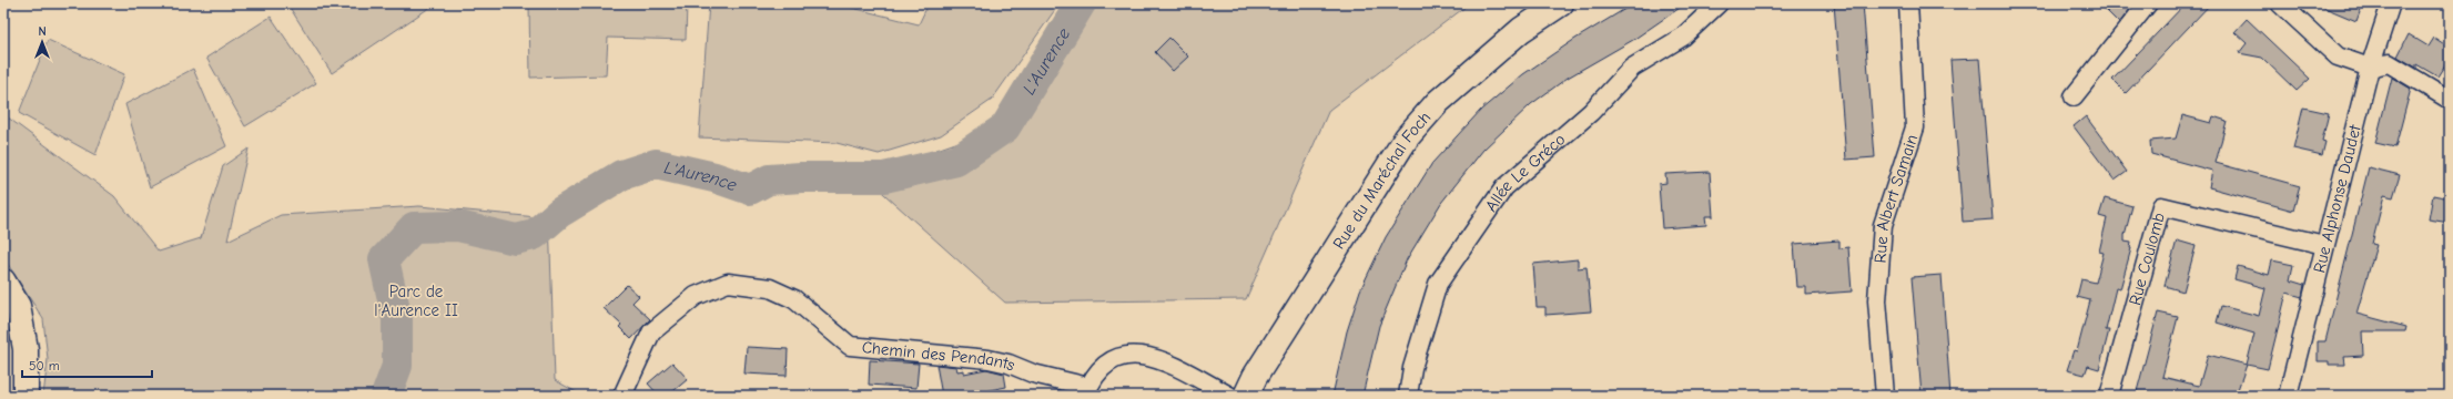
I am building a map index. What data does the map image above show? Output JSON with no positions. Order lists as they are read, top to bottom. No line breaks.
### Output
{"streets":{"street":["Allée Le Gréco","Rue du Maréchal Foch","Rue Alphonse Daudet","Rue Albert Samain","Rue Coulomb","Chemin des Pendants"]},"crossings":[["Rue Alphonse Daudet","Rue Coulomb"]],"water":["L'Aurence"],"parks":["Parc de l'Aurence II"],"scale_bar":"50 m","north":"top"}
